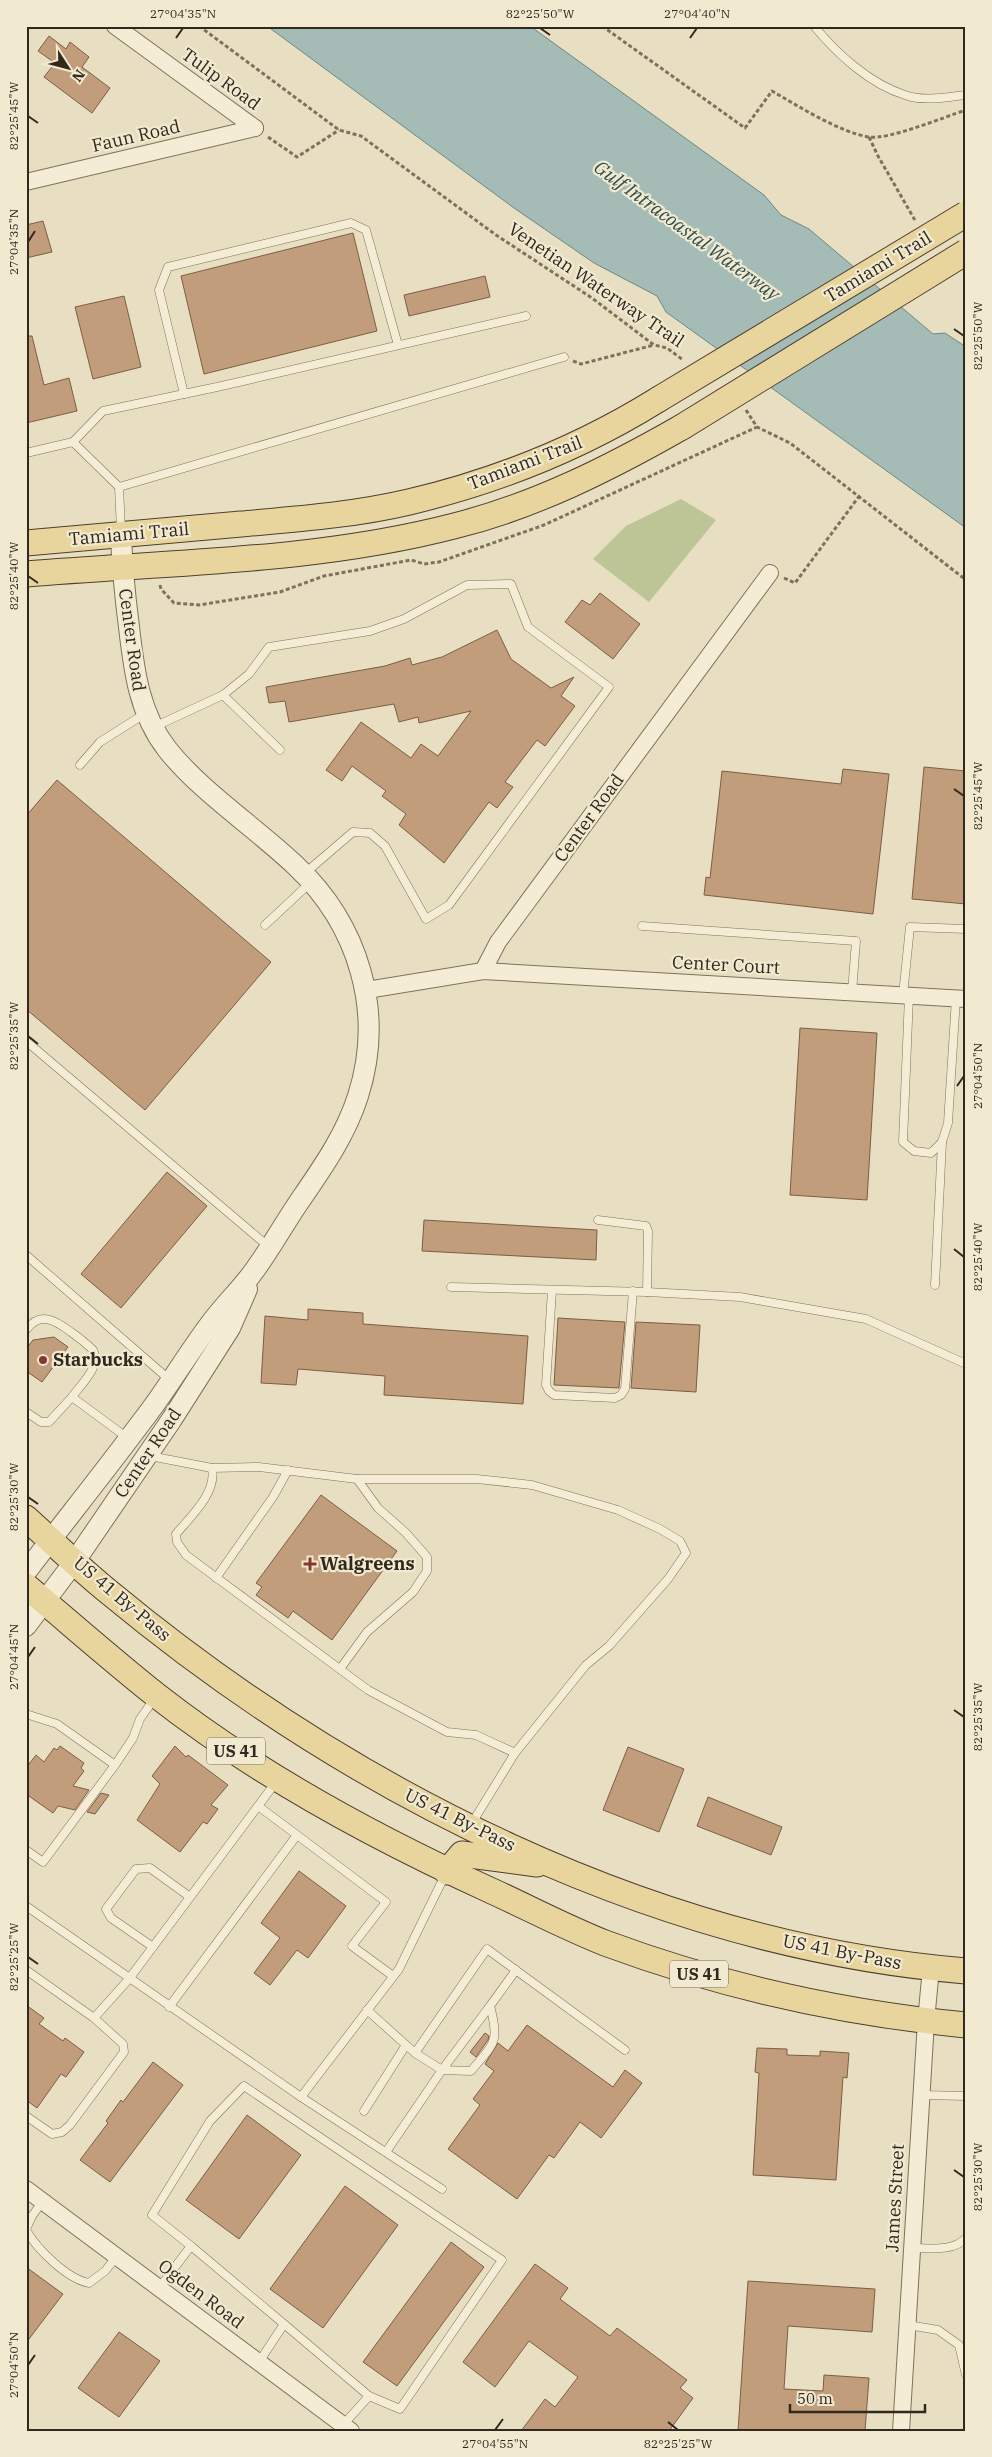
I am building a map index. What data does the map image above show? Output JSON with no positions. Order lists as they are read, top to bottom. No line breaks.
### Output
{"streets":{"main road":["Tamiami Trail","US 41 By-Pass","US 41"],"street":["Tulip Road","Faun Road","Center Road","Center Court","James Street","Ogden Road"],"path":["Venetian Waterway Trail"]},"crossings":[["Tulip Road","Faun Road"],["Tamiami Trail","Center Road"],["Center Road","Center Court"],["Center Road","US 41 By-Pass"],["Center Road","US 41"],["US 41 By-Pass","James Street"],["US 41","James Street"]],"water":["Gulf Intracoastal Waterway"],"places":{"other":["Starbucks"],"health":["Walgreens"]},"scale_bar":"50 m","north":"bottom right","coordinates":["27°04'35\"N","82°25'50\"W","27°04'40\"N","82°25'45\"W","82°25'40\"W","82°25'35\"W","27°04'50\"N","82°25'30\"W","27°04'45\"N","82°25'25\"W","27°04'55\"N"]}
